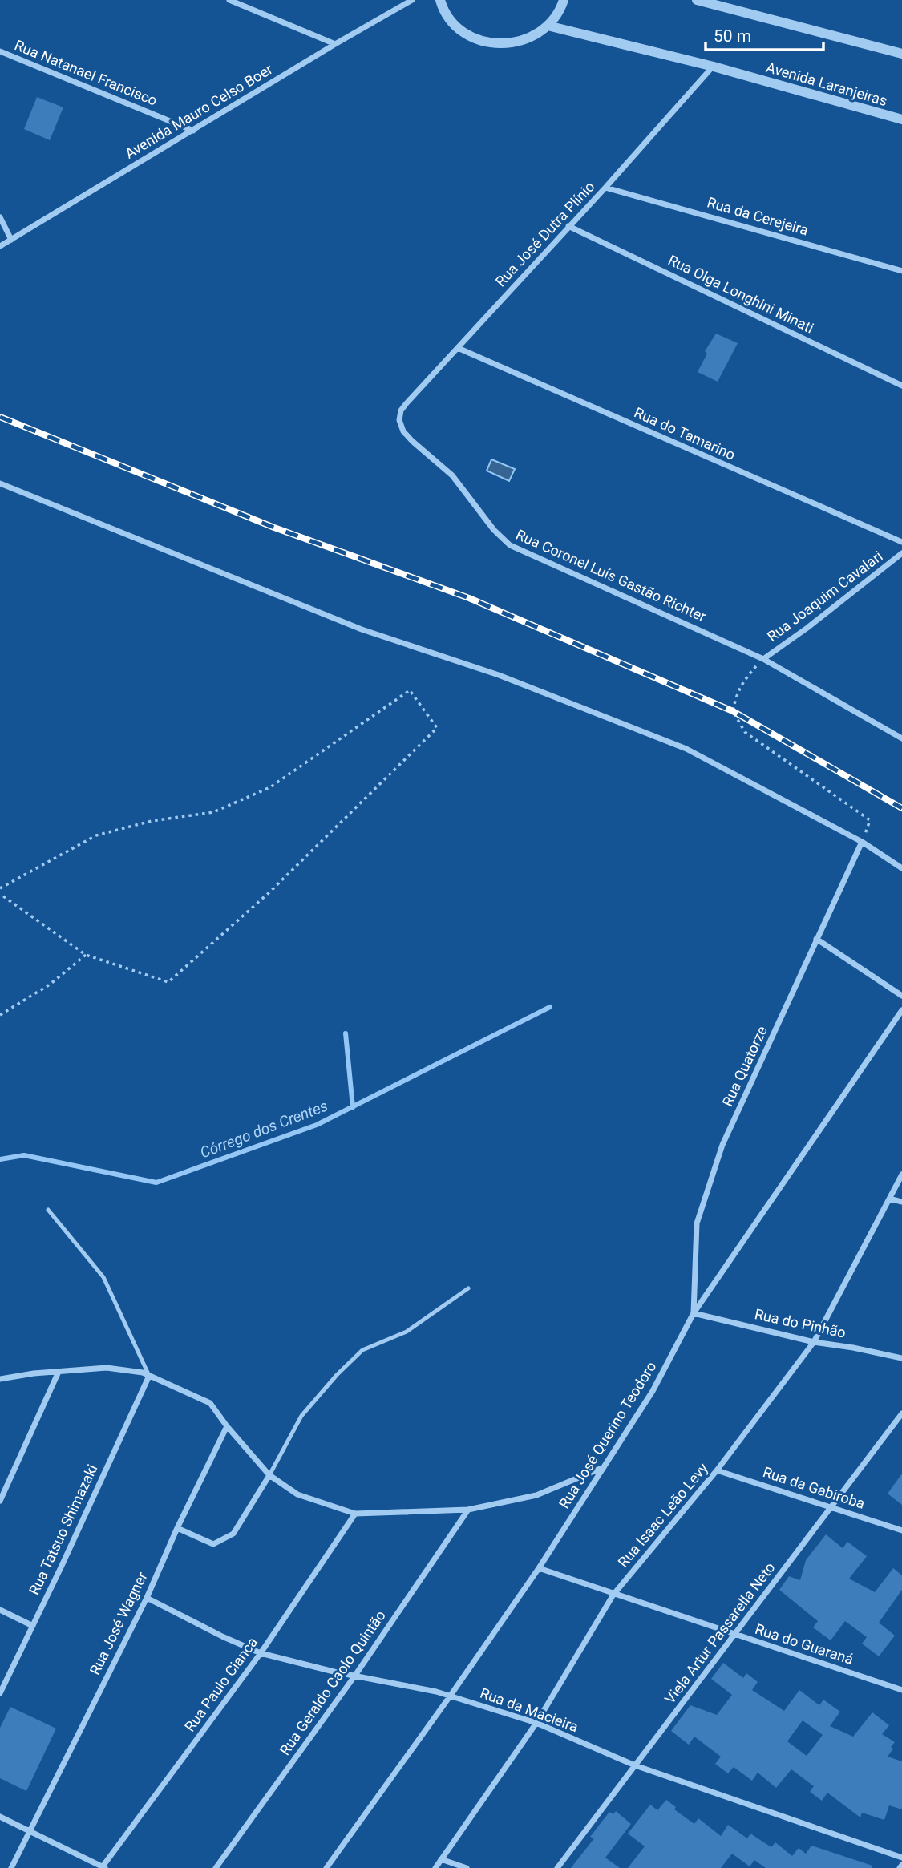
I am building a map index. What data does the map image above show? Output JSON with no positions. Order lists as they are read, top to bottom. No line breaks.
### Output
{"streets":{"street":["Rua Natanael Francisco","Avenida Laranjeiras","Avenida Mauro Celso Boer","Rua da Cerejeira","Rua José Dutra Plínio","Rua Olga Longhini Minati","Rua do Tamarino","Rua Coronel Luís Gastão Richter","Rua Joaquim Cavalari","Rua Quatorze","Rua do Pinhão","Rua José Querino Teodoro","Rua da Gabiroba","Rua Isaac Leão Levy","Rua Tatsuo Shimazaki","Rua José Wagner","Viela Artur Passarella Neto","Rua do Guaraná","Rua Geraldo Caolo Quintão","Rua Paulo Cianca","Rua da Macieira"]},"crossings":[["Rua Natanael Francisco","Avenida Mauro Celso Boer"],["Avenida Laranjeiras","Rua José Dutra Plínio"],["Rua da Cerejeira","Rua José Dutra Plínio"],["Rua José Dutra Plínio","Rua Olga Longhini Minati"],["Rua José Dutra Plínio","Rua do Tamarino"],["Rua José Dutra Plínio","Rua Coronel Luís Gastão Richter"],["Rua Coronel Luís Gastão Richter","Rua Joaquim Cavalari"],["Rua Quatorze","Rua do Pinhão"],["Rua Quatorze","Rua José Querino Teodoro"],["Rua do Pinhão","Rua José Querino Teodoro"],["Rua do Pinhão","Rua Isaac Leão Levy"],["Rua José Querino Teodoro","Rua do Guaraná"],["Rua José Querino Teodoro","Rua da Macieira"],["Rua da Gabiroba","Rua Isaac Leão Levy"],["Rua da Gabiroba","Viela Artur Passarella Neto"],["Rua Isaac Leão Levy","Rua do Guaraná"],["Rua Isaac Leão Levy","Rua da Macieira"],["Rua José Wagner","Rua da Macieira"],["Viela Artur Passarella Neto","Rua do Guaraná"],["Viela Artur Passarella Neto","Rua da Macieira"],["Rua Geraldo Caolo Quintão","Rua da Macieira"],["Rua Paulo Cianca","Rua da Macieira"]],"water":["Córrego dos Crentes"],"scale_bar":"50 m"}
